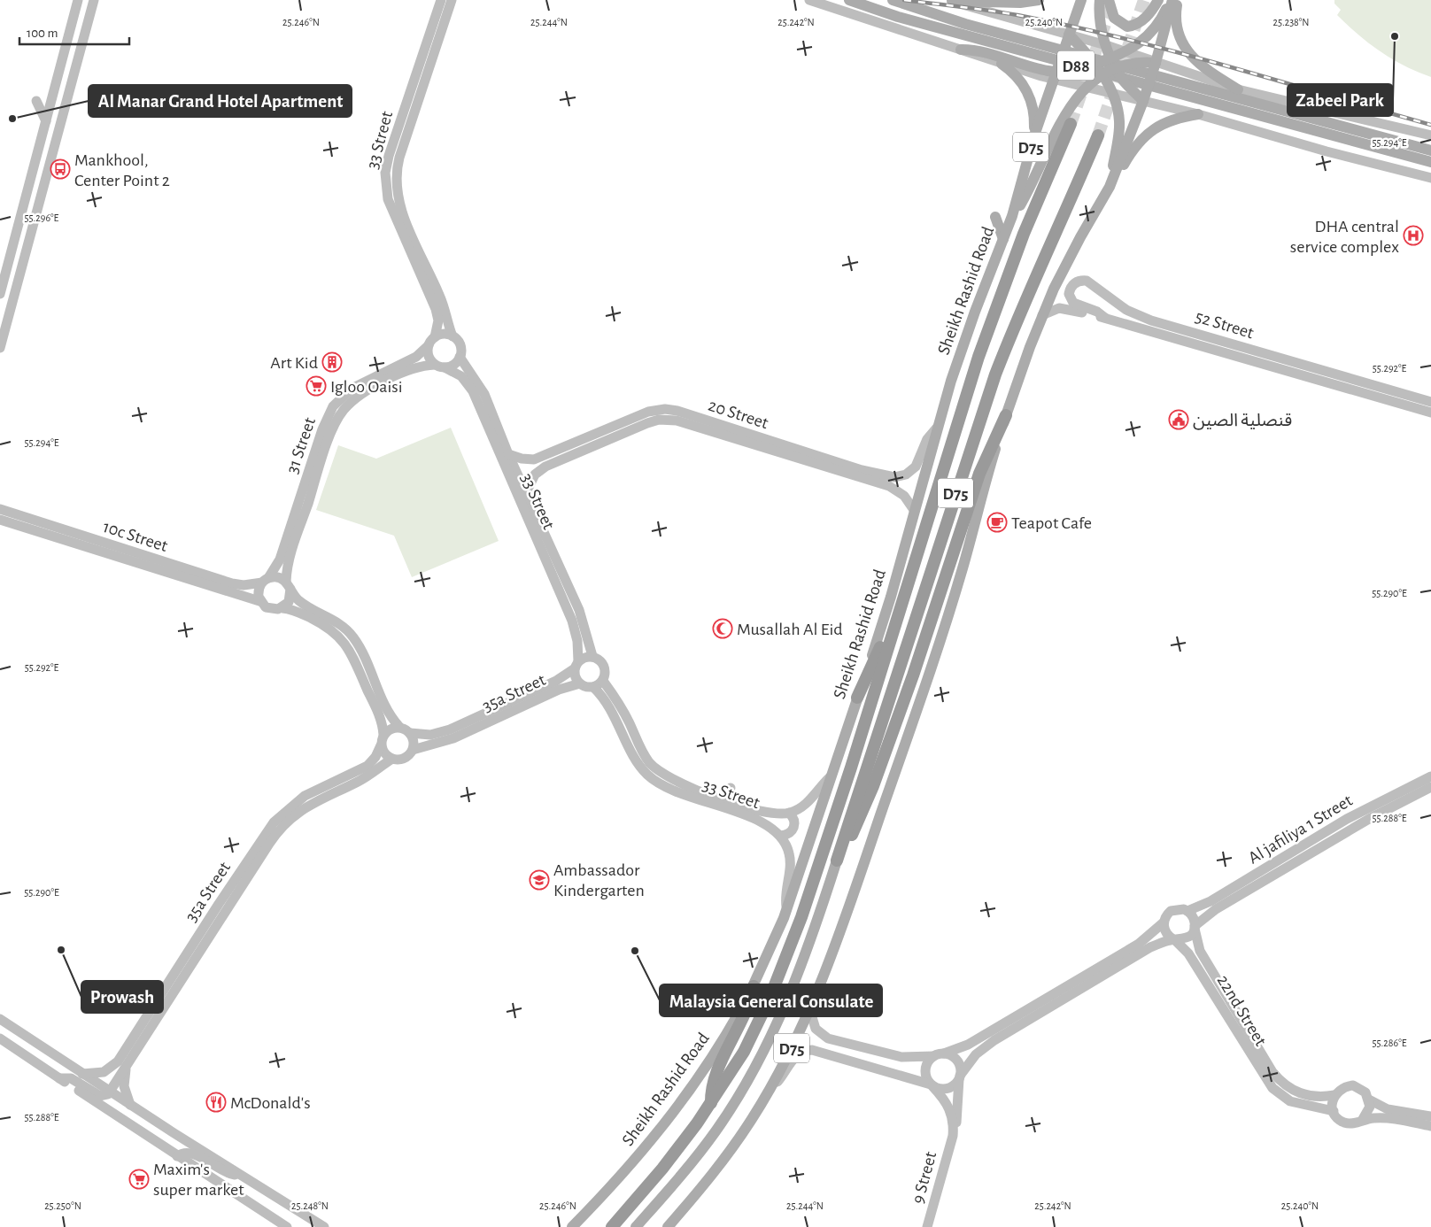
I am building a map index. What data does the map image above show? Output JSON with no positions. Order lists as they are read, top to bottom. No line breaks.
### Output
{"streets":{"highway":["D75","Sheikh Rashid Road"],"main road":["D88"],"street":["33 Street","52 Street","20 Street","31 Street","10c Street","35a Street","Al jafiliya 1 Street","22nd Street","9 Street"]},"crossings":[["33 Street","Sheikh Rashid Road"],["33 Street","20 Street"],["33 Street","31 Street"],["33 Street","35a Street"],["D75","52 Street"],["Sheikh Rashid Road","20 Street"],["31 Street","10c Street"],["Al jafiliya 1 Street","22nd Street"]],"places":{"other":["Zabeel Park","Al Manar Grand Hotel Apartment","Prowash","Malaysia General Consulate"],"bus stop":["Mankhool, Center Point 2"],"hospital":["DHA central service complex"],"building":["Art Kid"],"supermarket":["Igloo Oaisi","Maxim's super market"],"public building":["قنصلية الصين"],"cafe":["Teapot Cafe"],"mosque":["Musallah Al Eid"],"school or university":["Ambassador Kindergarten"],"restaurant":["McDonald's"]},"scale_bar":"100 m","coordinates":["25.246°N","25.244°N","25.242°N","25.240°N","25.238°N","55.294°E","55.296°E","55.292°E","55.290°E","55.288°E","55.286°E","25.250°N","25.248°N"]}
